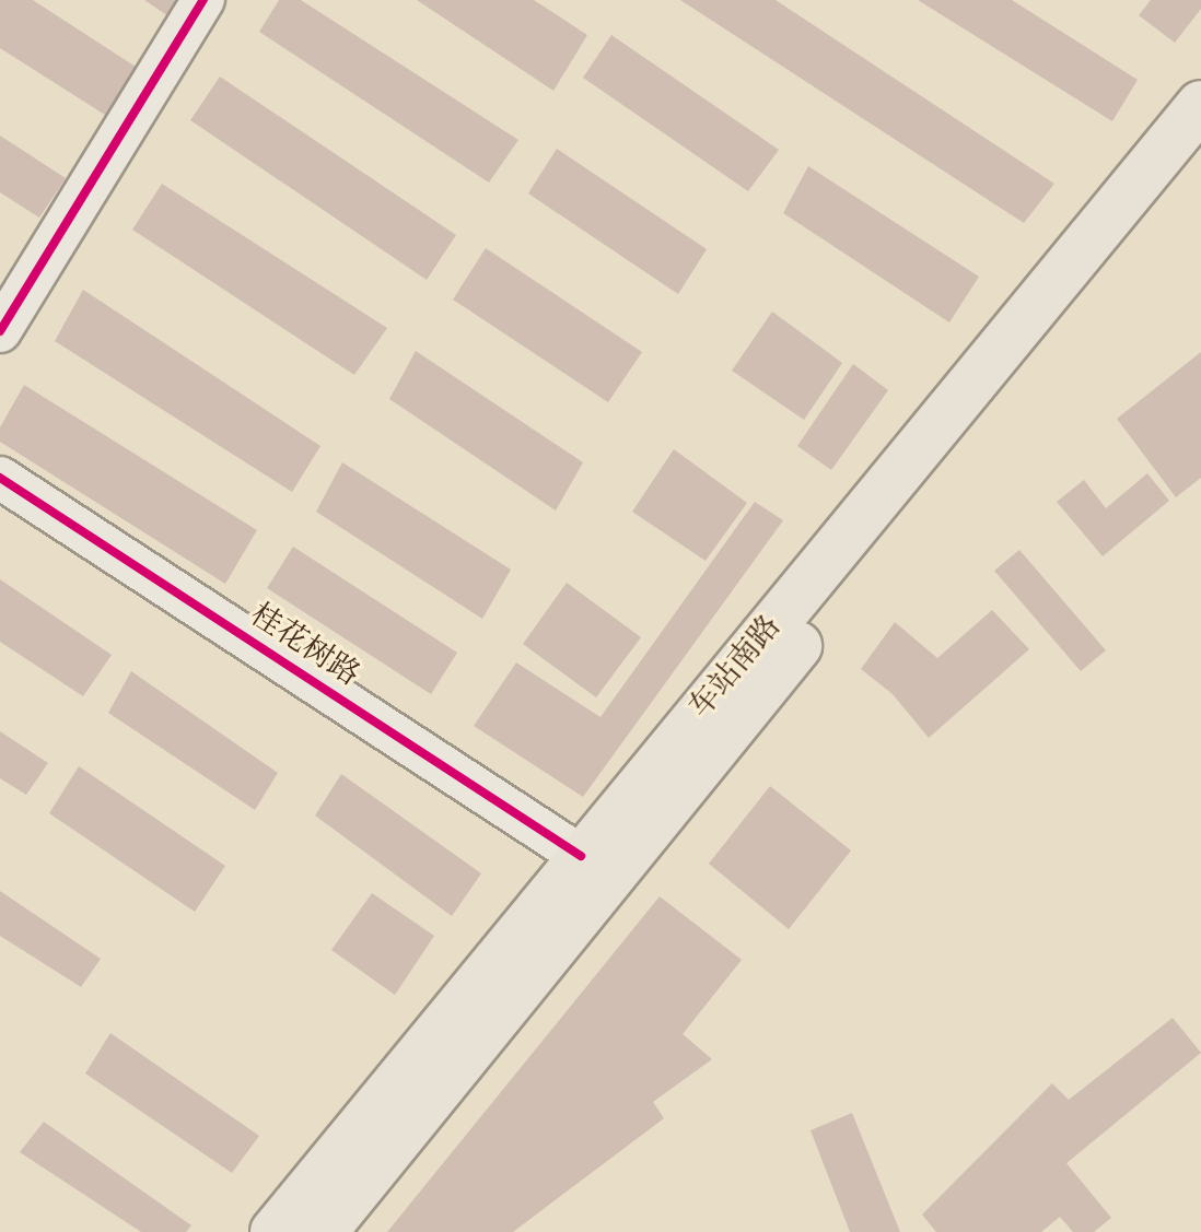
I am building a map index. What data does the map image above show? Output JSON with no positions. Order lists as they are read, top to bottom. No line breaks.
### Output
{"streets":{"main road":["车站南路"],"street":["桂花树路"]},"crossings":[["桂花树路","车站南路"]]}
